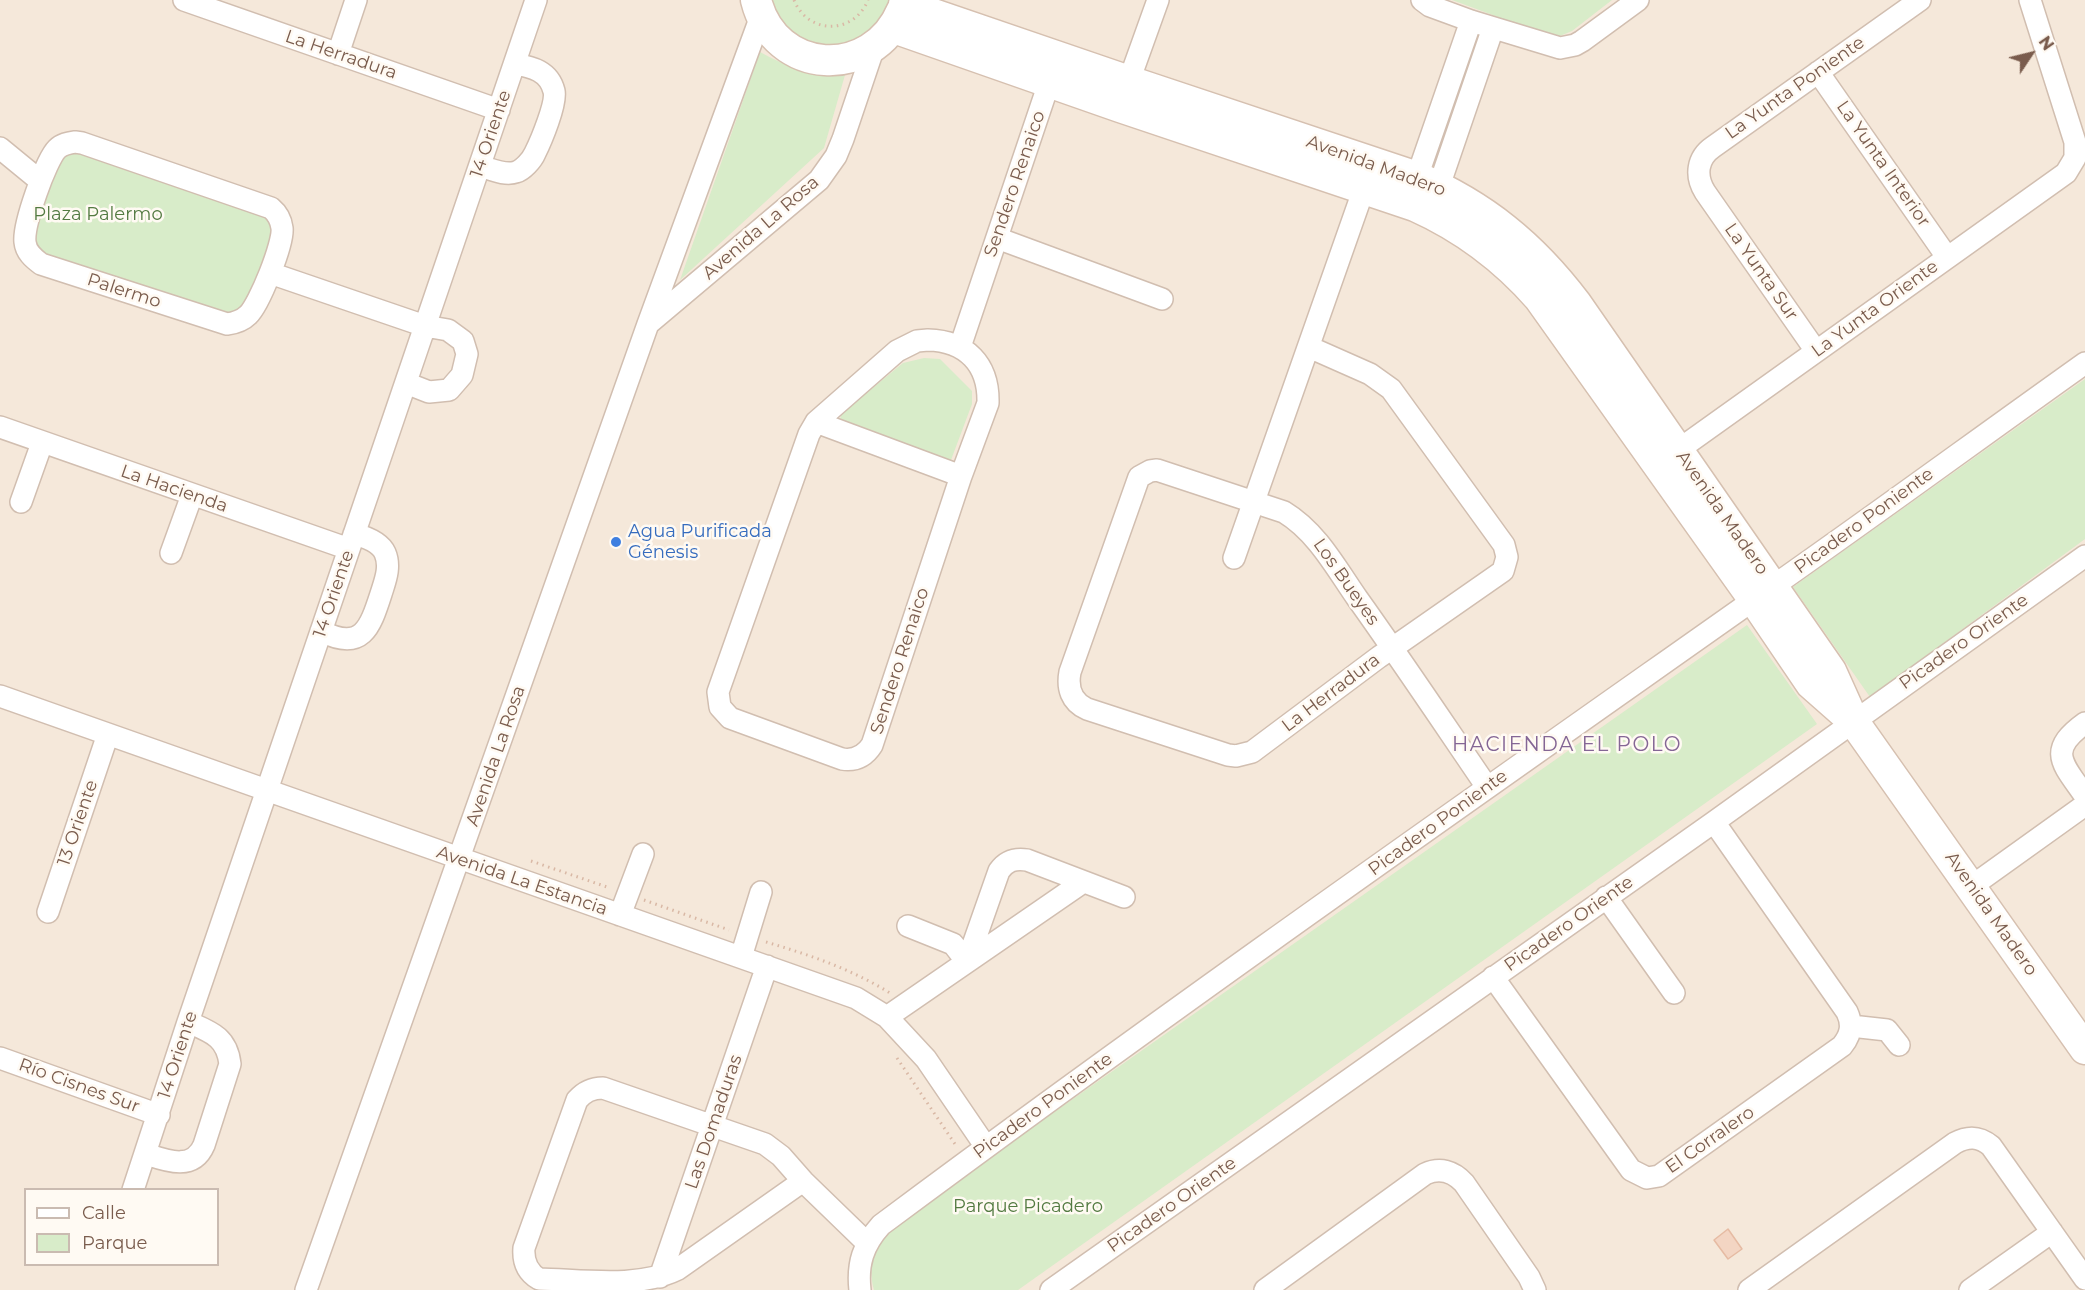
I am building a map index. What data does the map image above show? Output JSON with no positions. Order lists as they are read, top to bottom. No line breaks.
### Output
{"streets":{"street":["La Herradura","La Yunta Poniente","14 Oriente","La Yunta Interior","Avenida Madero","Sendero Renaico","Avenida La Rosa","La Yunta Sur","Palermo","La Yunta Oriente","La Hacienda","Picadero Poniente","Los Bueyes","Picadero Oriente","13 Oriente","Avenida La Estancia","Río Cisnes Sur","Las Domaduras","El Corralero"]},"crossings":[["La Herradura","14 Oriente"],["La Herradura","Los Bueyes"],["La Yunta Poniente","La Yunta Interior"],["La Yunta Poniente","La Yunta Sur"],["14 Oriente","La Hacienda"],["14 Oriente","Avenida La Estancia"],["14 Oriente","Río Cisnes Sur"],["La Yunta Interior","La Yunta Oriente"],["Avenida Madero","Sendero Renaico"],["Avenida Madero","Avenida La Rosa"],["Avenida Madero","La Yunta Oriente"],["Avenida Madero","Picadero Poniente"],["Avenida Madero","Picadero Oriente"],["Avenida La Rosa","Avenida La Estancia"],["La Yunta Sur","La Yunta Oriente"],["Picadero Poniente","Los Bueyes"],["Picadero Poniente","Avenida La Estancia"],["Picadero Oriente","El Corralero"],["13 Oriente","Avenida La Estancia"],["Avenida La Estancia","Las Domaduras"]],"districts":["HACIENDA EL POLO"],"parks":["Plaza Palermo","Parque Picadero"],"places":["Agua Purificada Génesis"],"legend":["Calle","Parque"],"north":"top right"}
